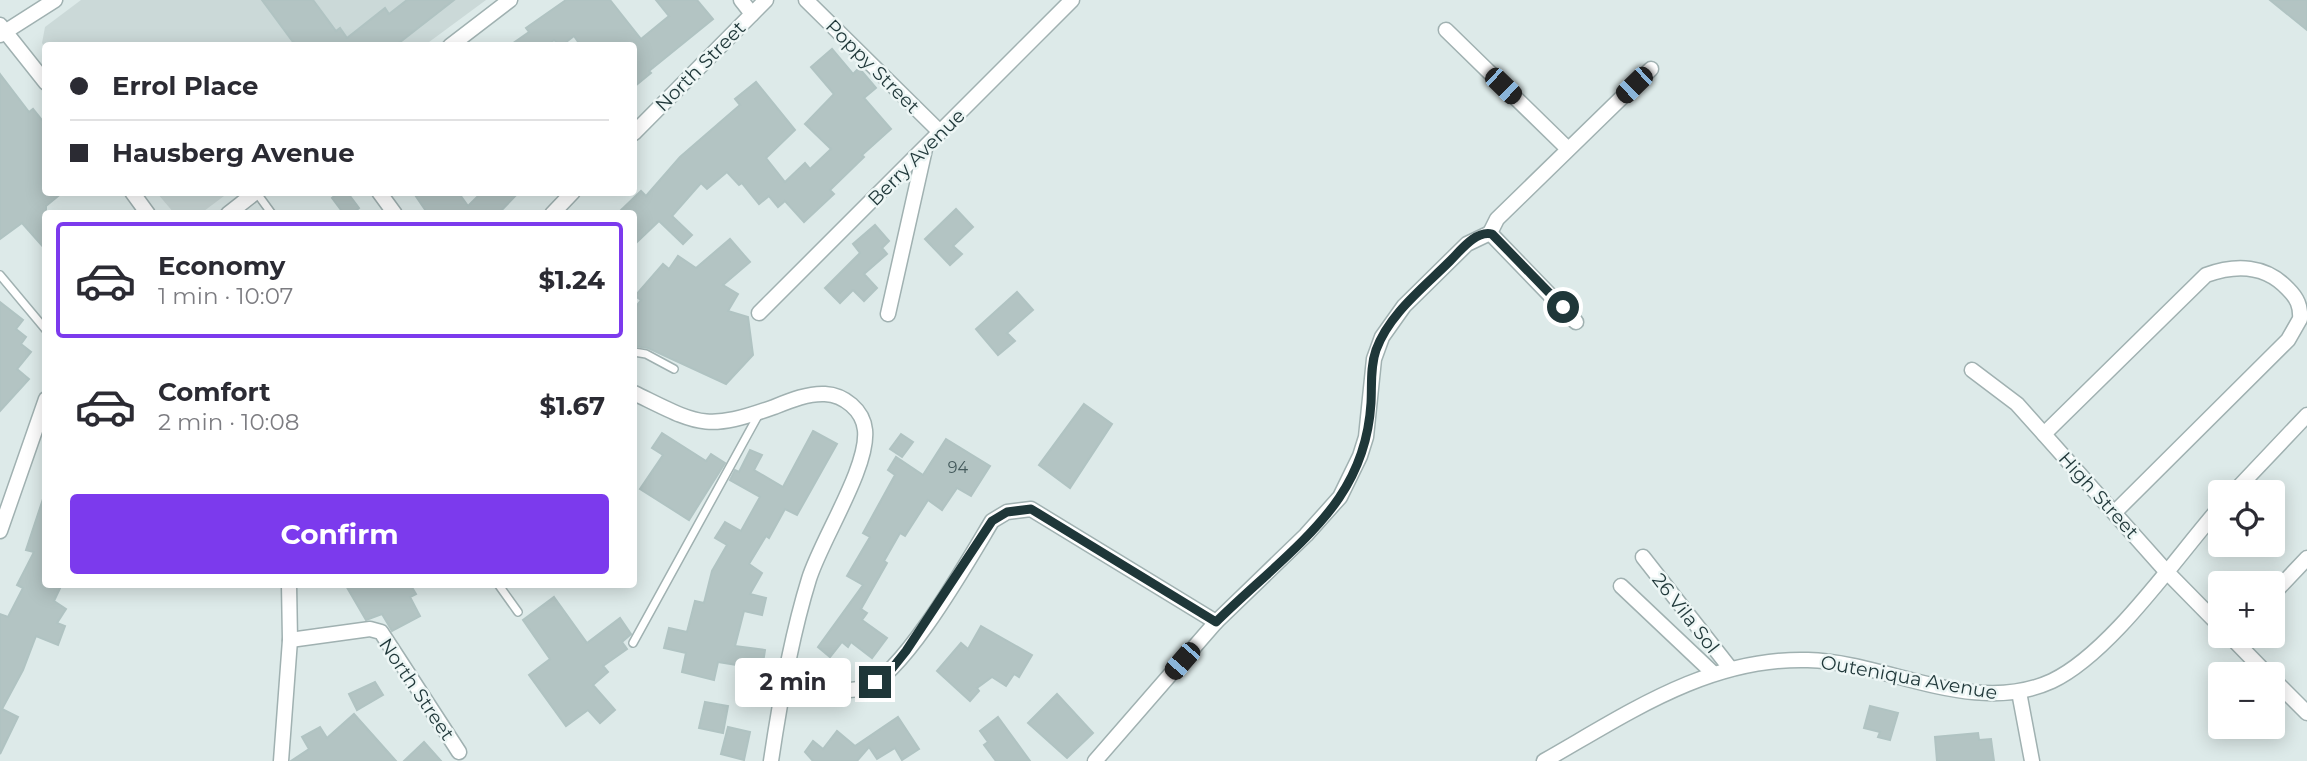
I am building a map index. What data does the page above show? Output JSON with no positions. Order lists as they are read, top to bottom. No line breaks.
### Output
{"streets":{"street":["North Street","Poppy Street","Berry Avenue","High Street","26 Vila Sol","Outeniqua Avenue"]},"crossings":[["Poppy Street","Berry Avenue"],["High Street","Outeniqua Avenue"],["26 Vila Sol","Outeniqua Avenue"]],"house_numbers":["94"],"page":{"banner":["Errol Place","Hausberg Avenue"],"list":[{"name":"Economy","note":"1 min · 10:07","value":"$1.24"},{"name":"Comfort","note":"2 min · 10:08","value":"$1.67"}],"map_buttons":["+","−"],"buttons":"Confirm","bubble":"2 min"}}
